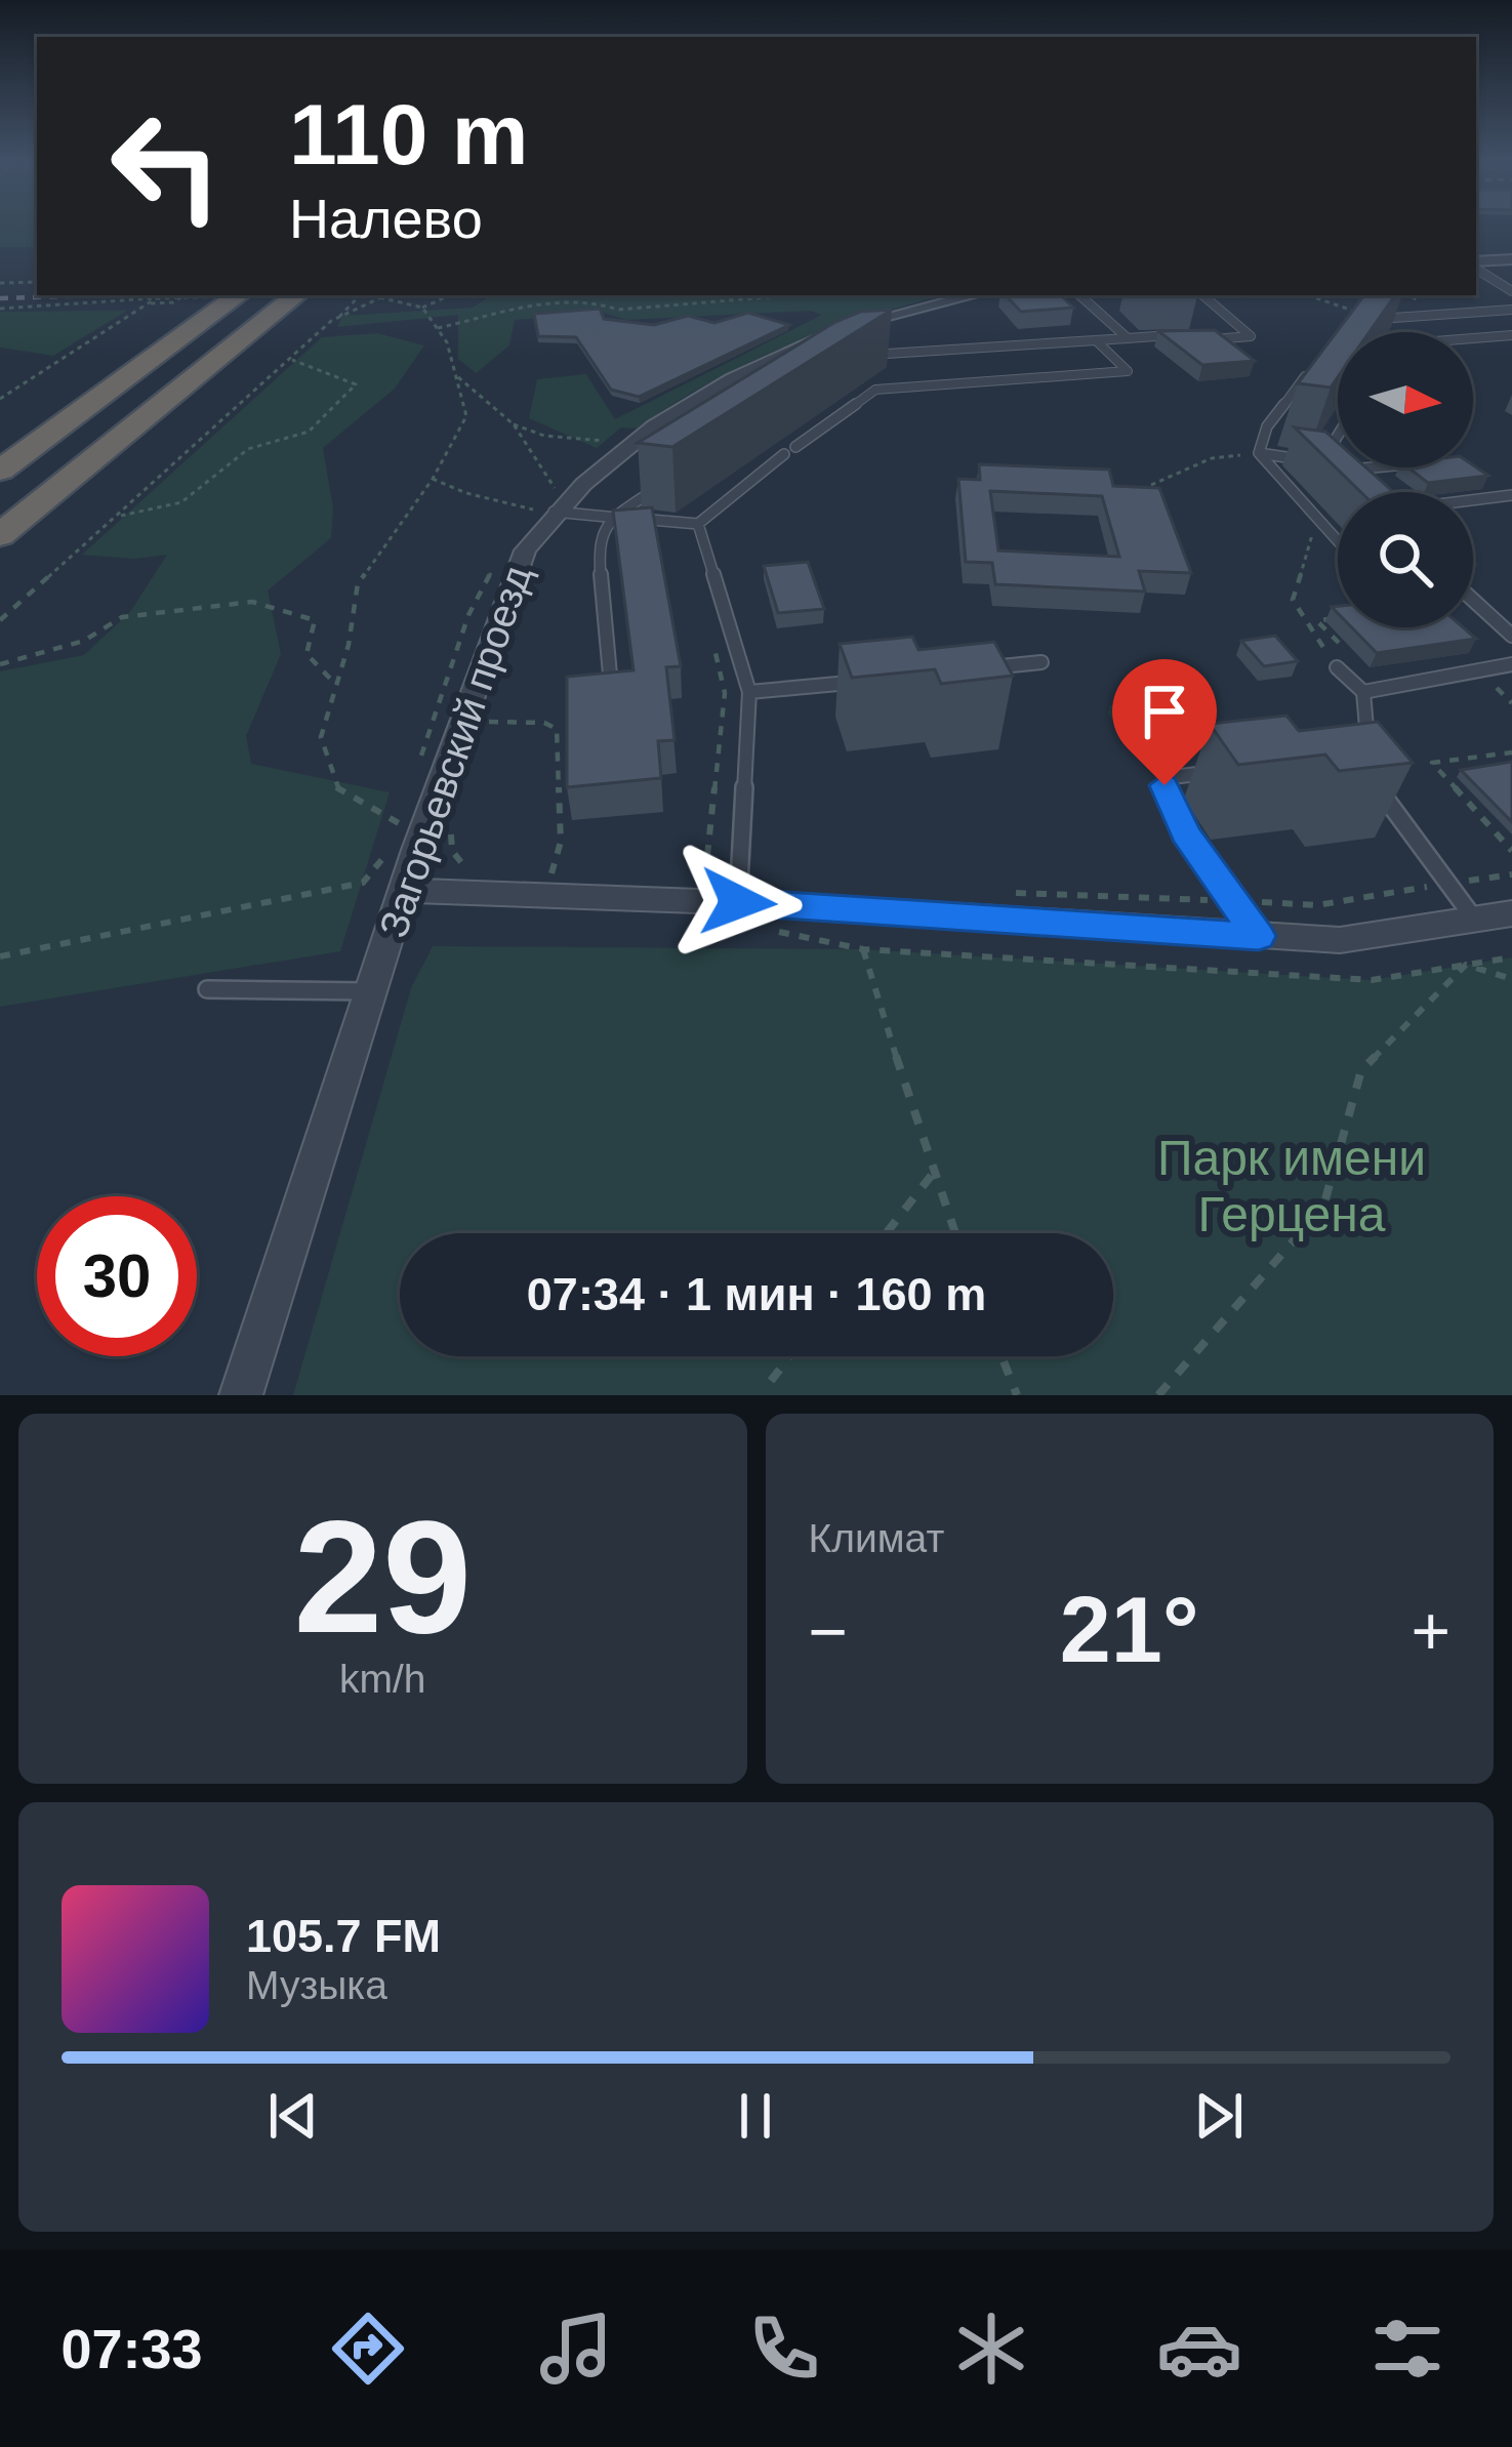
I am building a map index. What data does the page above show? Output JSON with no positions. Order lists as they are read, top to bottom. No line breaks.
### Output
{"streets":{"street":["Загорьевский проезд"]},"parks":["Парк имени Герцена"],"north":"right","page":{"turn":["110 m","Налево"],"limit":"30","trip":"07:34 · 1 мин · 160 m","tile":[["29","km/h"],"Климат"],"heat":["−","21°","+"],"song":["105.7 FM","Музыка"],"tabs":"07:33"}}
